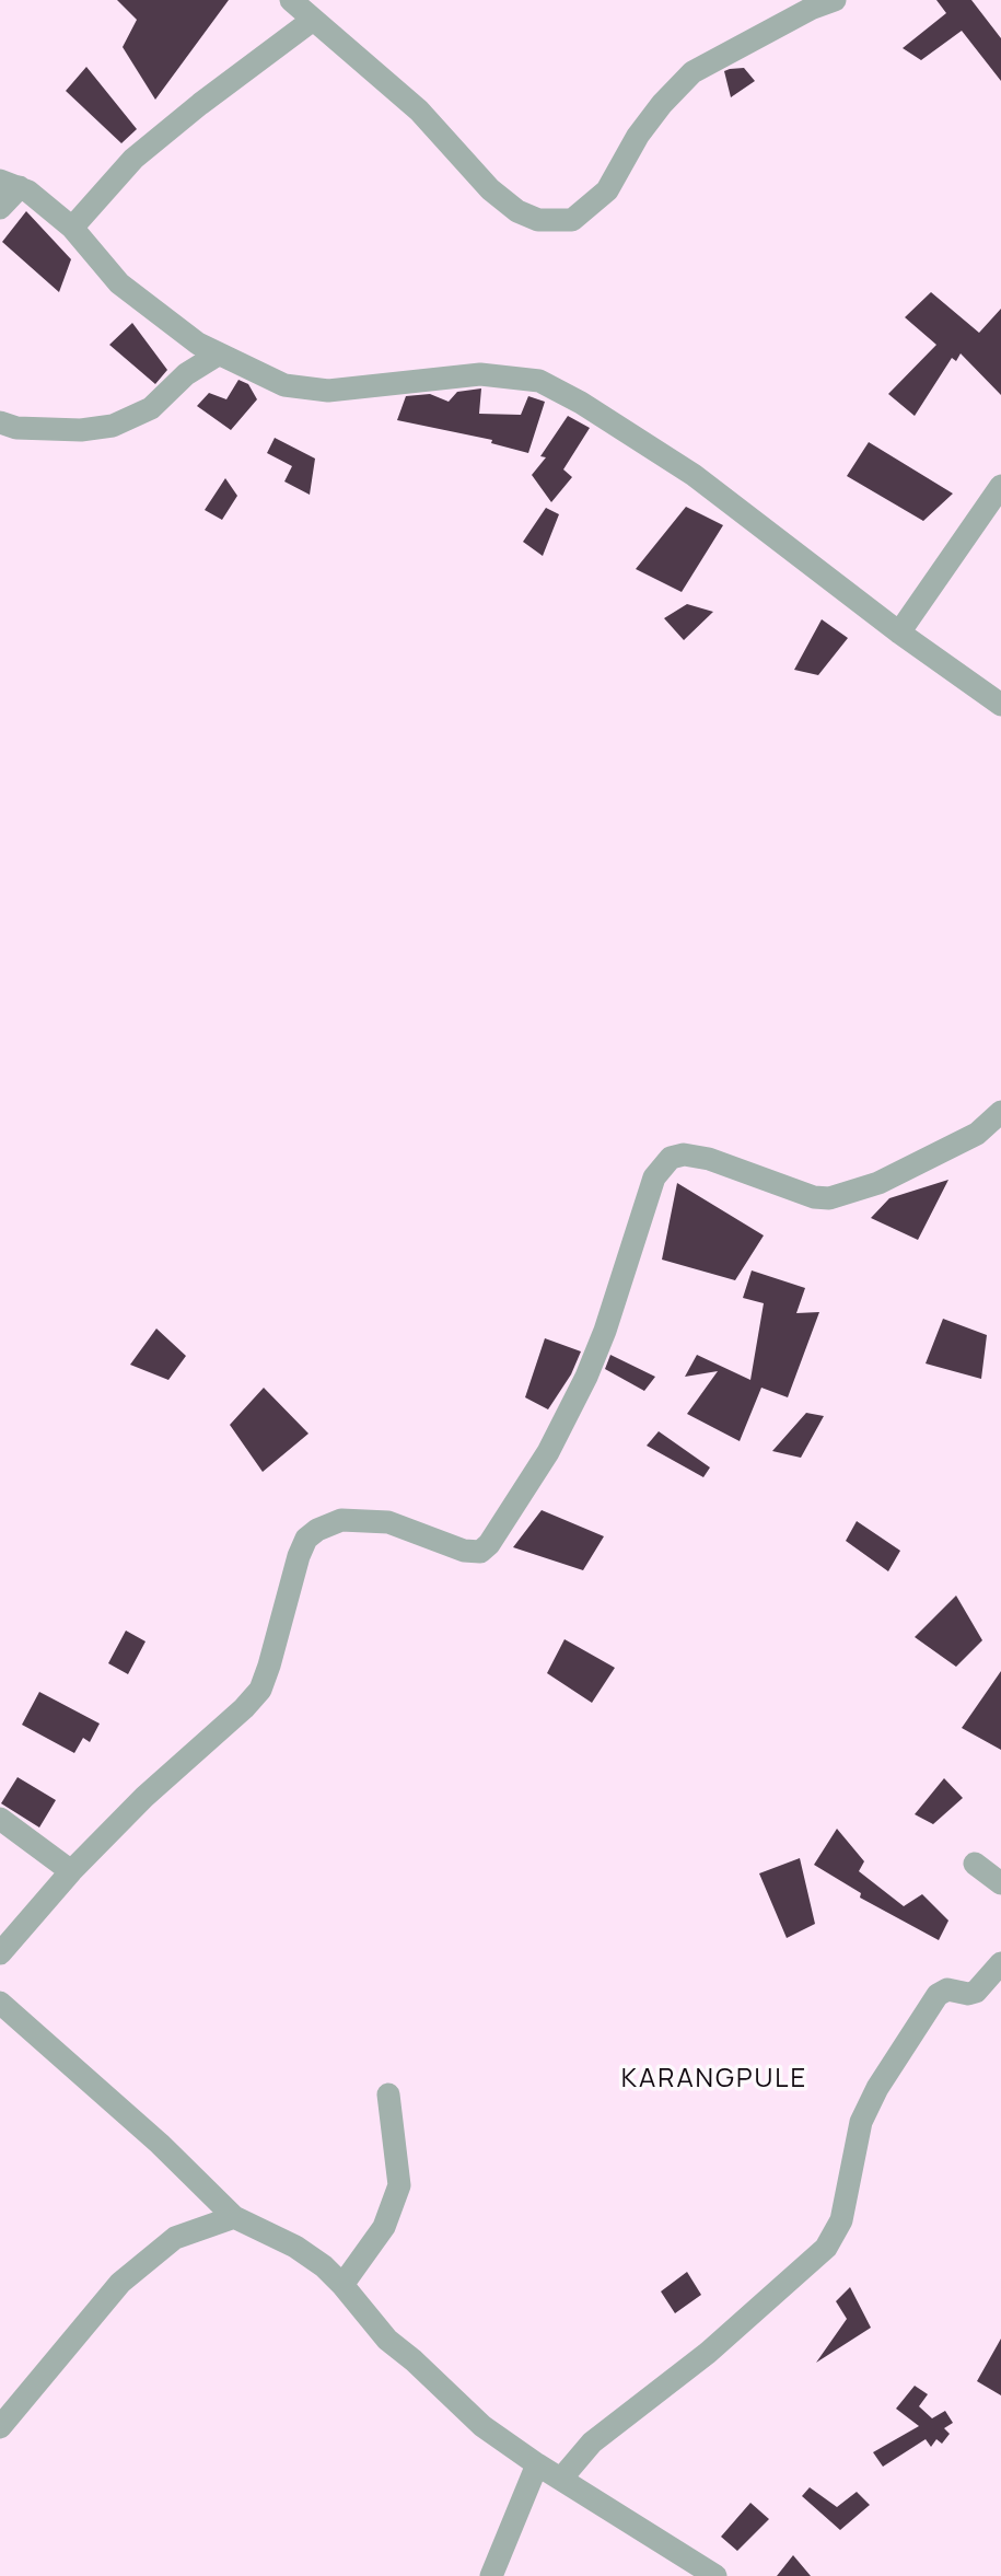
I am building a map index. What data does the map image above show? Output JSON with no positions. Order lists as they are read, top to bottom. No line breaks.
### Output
{"districts":["KARANGPULE"]}
